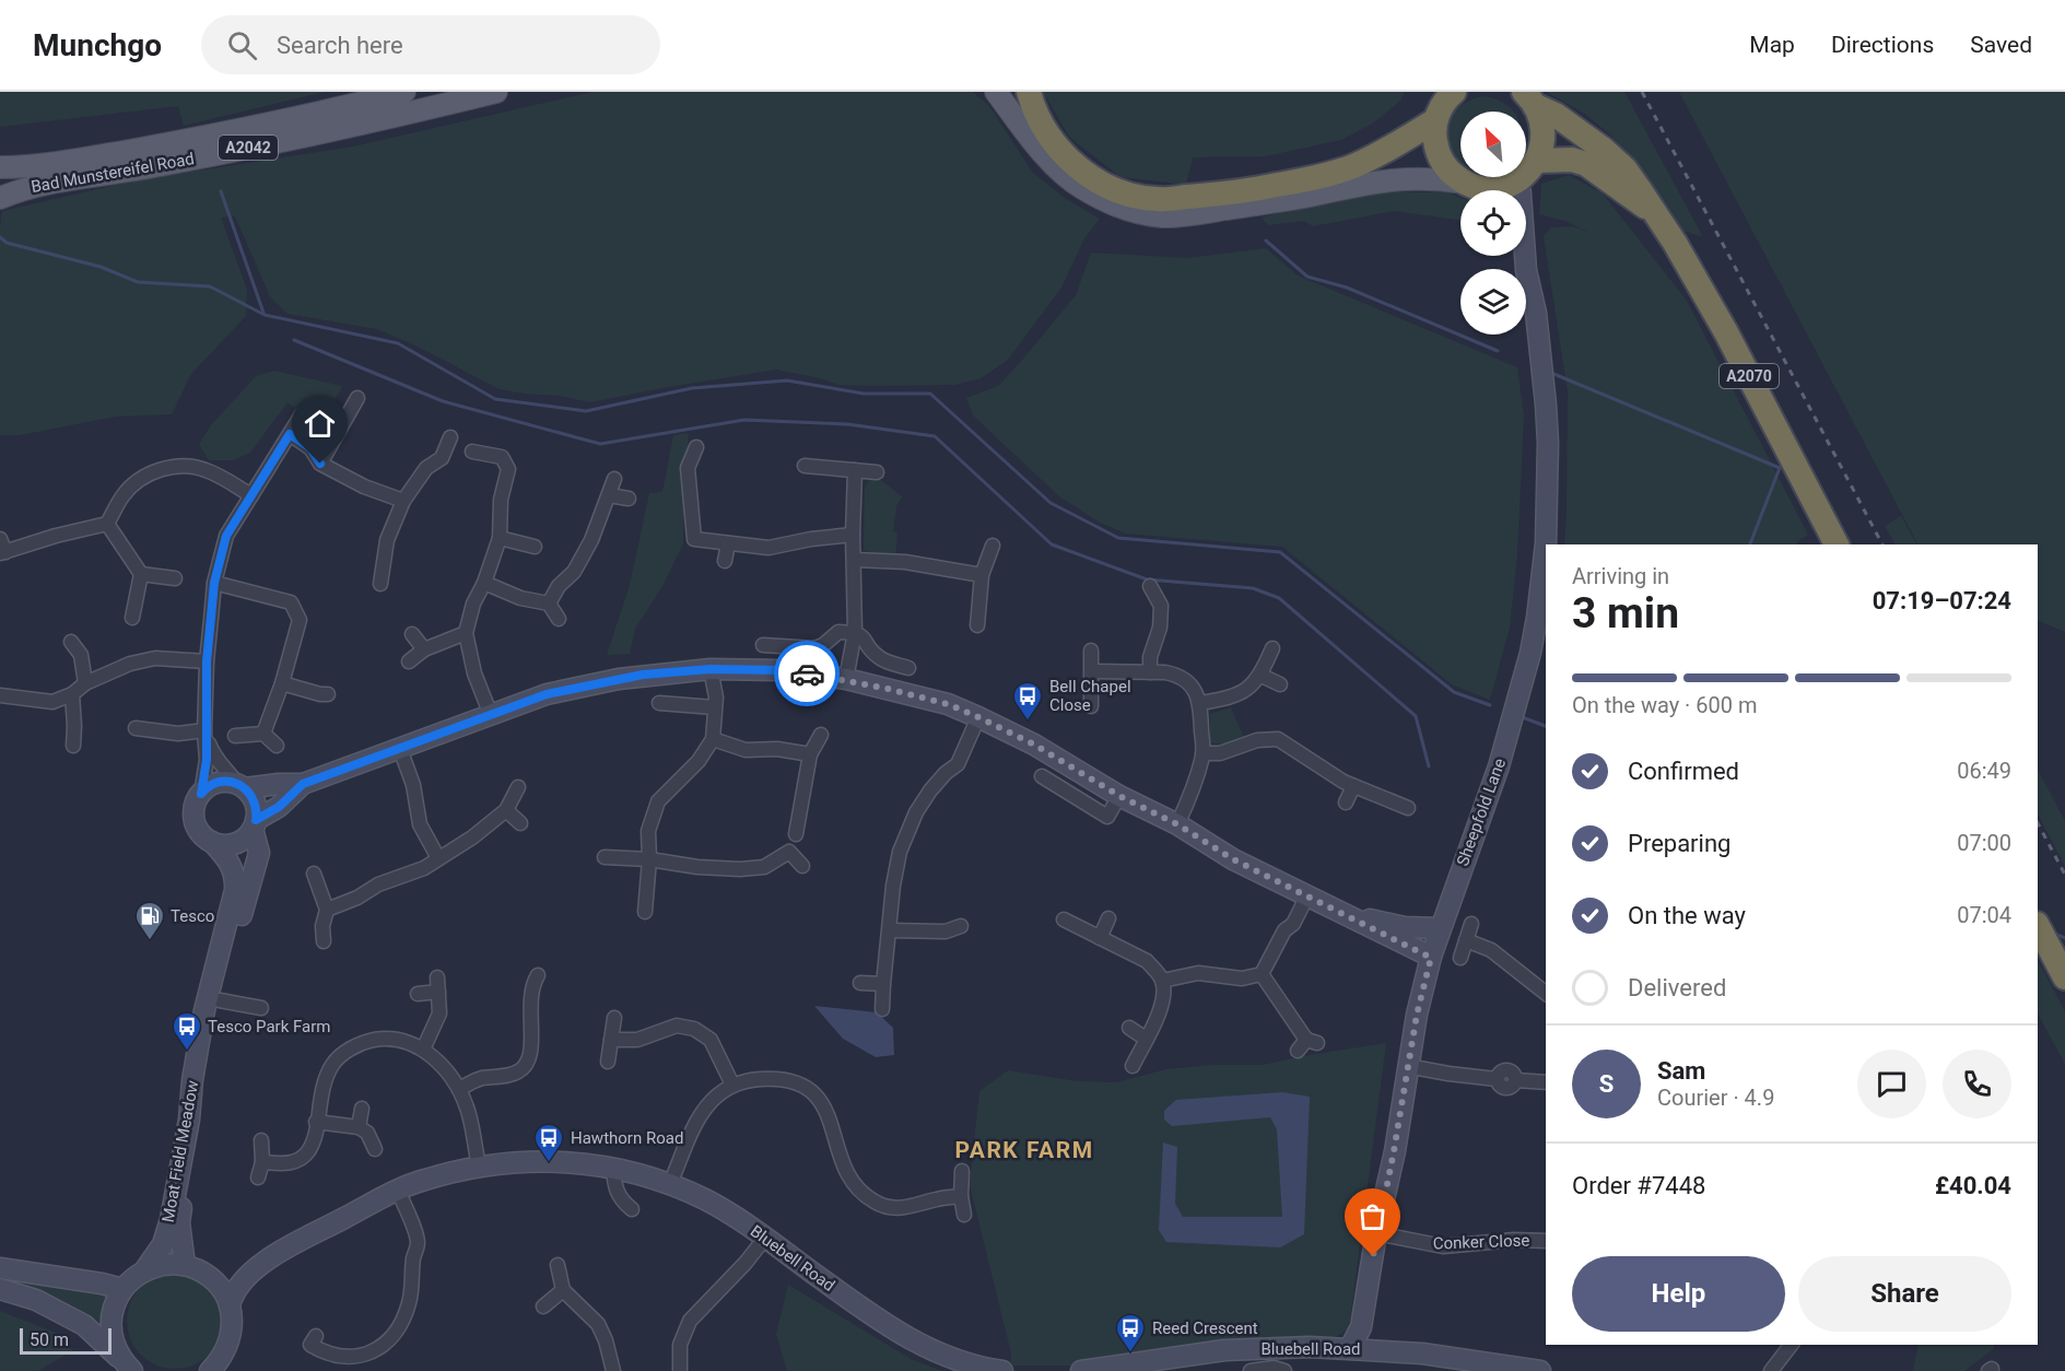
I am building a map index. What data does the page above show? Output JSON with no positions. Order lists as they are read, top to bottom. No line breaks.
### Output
{"streets":{"highway":["A2070"],"main road":["A2042","Bad Munstereifel Road"],"street":["Sheepfold Lane","Moat Field Meadow","Conker Close","Bluebell Road"]},"crossings":[["Sheepfold Lane","Conker Close"],["Sheepfold Lane","Bluebell Road"],["Moat Field Meadow","Bluebell Road"]],"districts":["PARK FARM"],"places":{"bus stop":["Bell Chapel Close","Tesco Park Farm","Hawthorn Road","Reed Crescent"],"fuel station":["Tesco"]},"scale_bar":"50 m","north":"top left","page":{"header":"Munchgo","search":"Search here","nav":["Map","Directions","Saved"],"heading":["3 min","Arriving in","07:19–07:24"],"panel":["Sam","Courier · 4.9","Order #7448","£40.04"],"bar":"On the way · 600 m","list":[["Confirmed","06:49"],["Preparing","07:00"],["On the way","07:04"],"Delivered"],"round":"S","buttons":["Help","Share"],"scale":"50 m"}}
